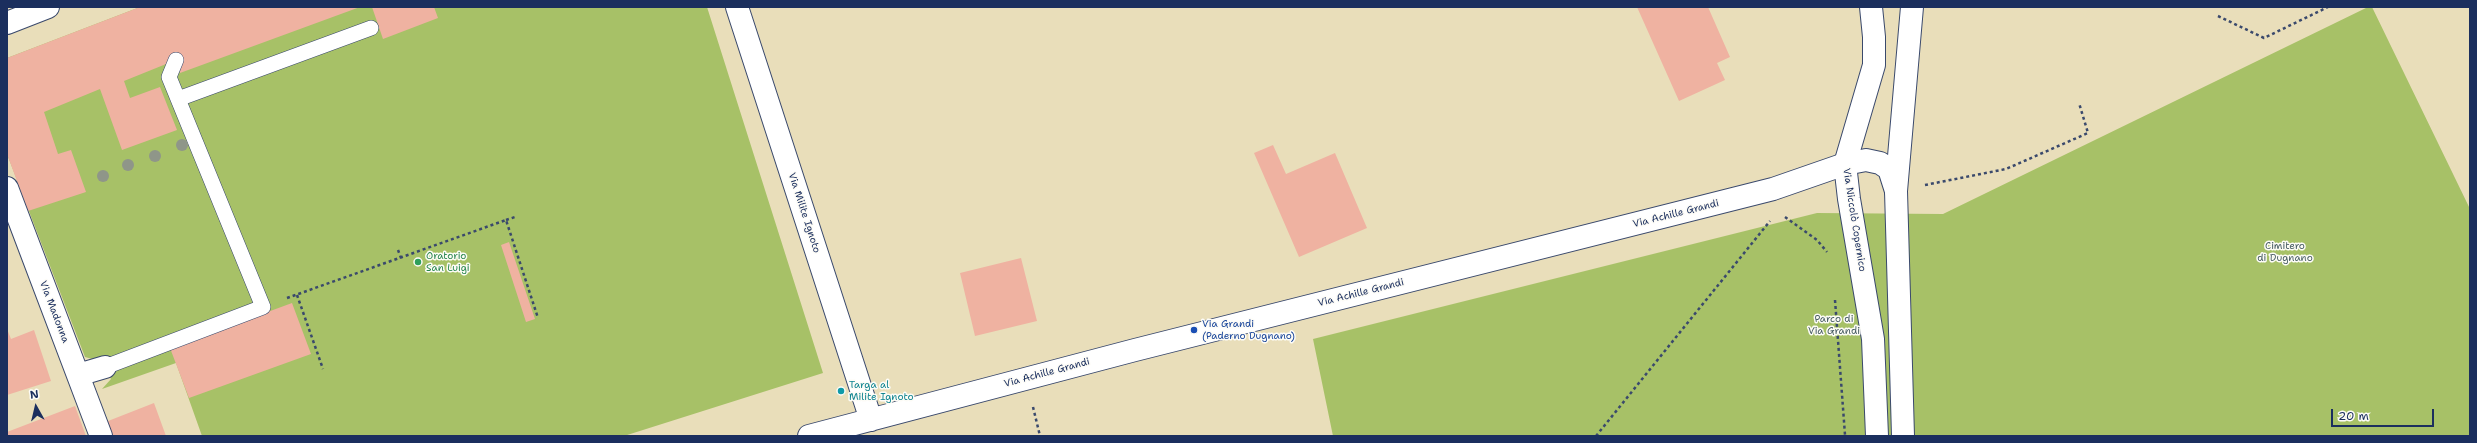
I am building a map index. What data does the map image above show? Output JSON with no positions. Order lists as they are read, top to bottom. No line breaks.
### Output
{"streets":{"street":["Via Milite Ignoto","Via Achille Grandi","Via Niccolò Copernico","Via Madonna"]},"crossings":[["Via Milite Ignoto","Via Achille Grandi"],["Via Achille Grandi","Via Niccolò Copernico"]],"parks":["Cimitero di Dugnano","Parco di Via Grandi"],"places":["Oratorio San Luigi","Via Grandi (Paderno Dugnano)","Targa al Milite Ignoto"],"scale_bar":"20 m","north":"top"}
